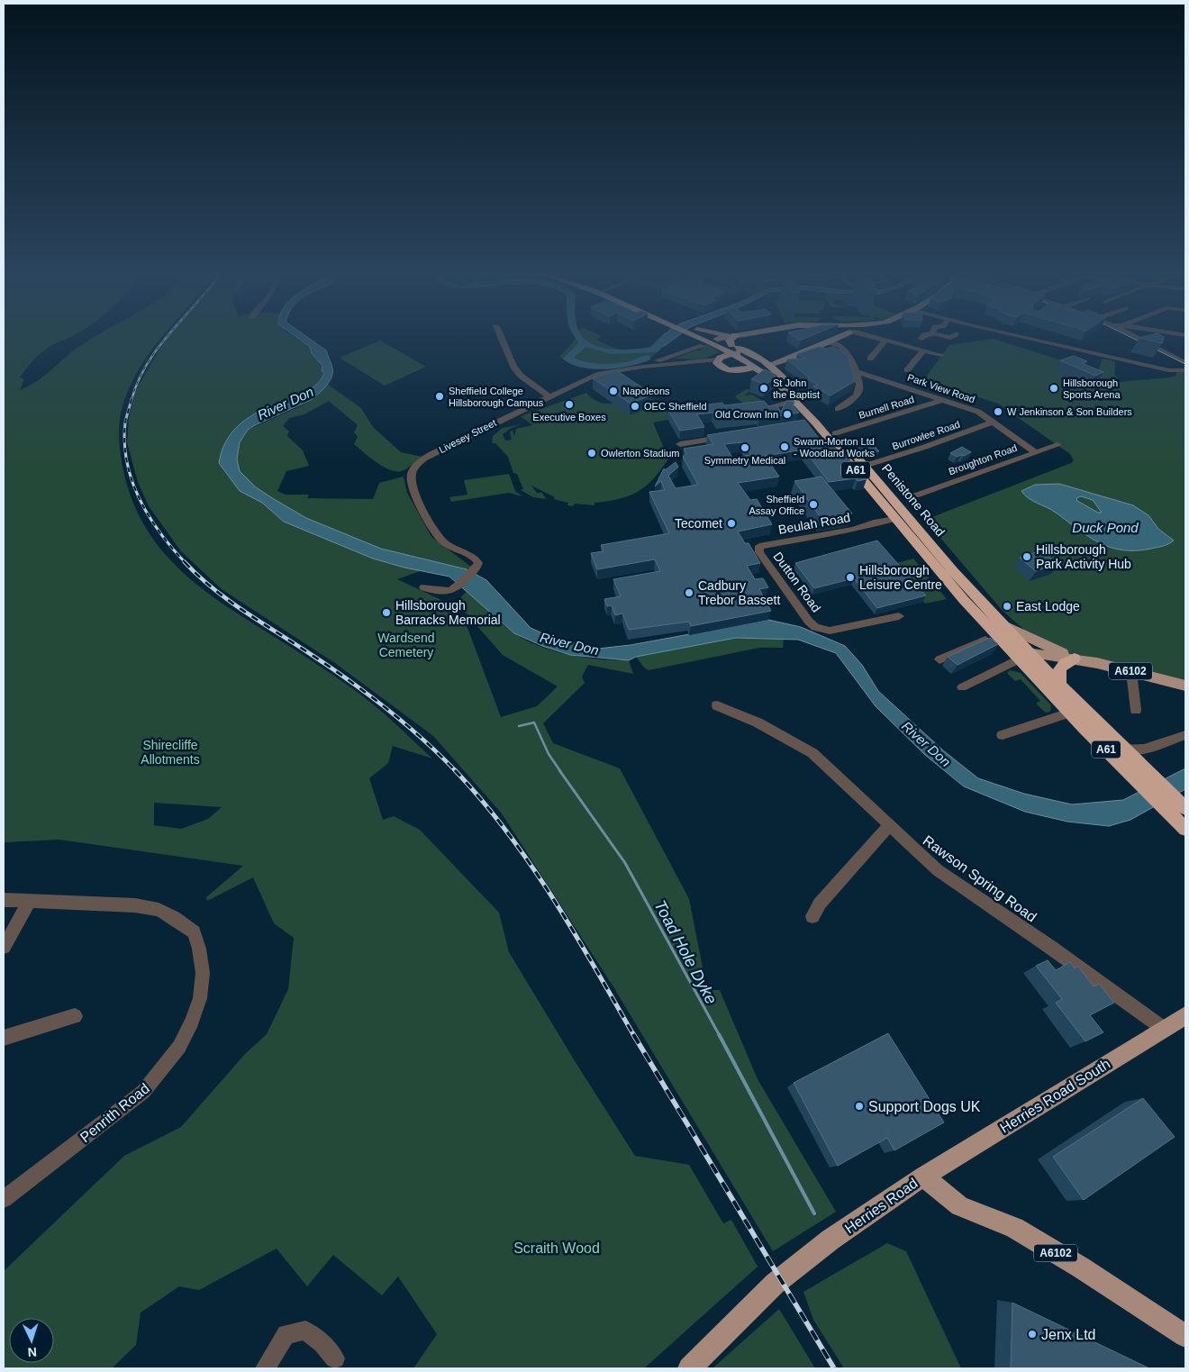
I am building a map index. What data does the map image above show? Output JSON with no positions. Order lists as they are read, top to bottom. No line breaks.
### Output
{"streets":{"highway":["A61","Penistone Road"],"main road":["A6102","Herries Road South","Herries Road"],"street":["Park View Road","Burnell Road","Burrowlee Road","Livesey Street","Broughton Road","Beulah Road","Dutton Road","Rawson Spring Road","Penrith Road"]},"crossings":[["Park View Road","Burnell Road"],["Park View Road","Burrowlee Road"],["Park View Road","Broughton Road"],["Burnell Road","Penistone Road"],["Burrowlee Road","Penistone Road"],["Livesey Street","Penistone Road"],["Broughton Road","Penistone Road"],["A61","Penistone Road"],["Penistone Road","Beulah Road"],["Penistone Road","A6102"],["Beulah Road","Dutton Road"],["Rawson Spring Road","Herries Road South"],["Herries Road South","Herries Road"]],"water":["River Don","Duck Pond","Toad Hole Dyke"],"parks":["Wardsend Cemetery","Shirecliffe Allotments","Scraith Wood"],"places":["St John the Baptist","Hillsborough Sports Arena","Napoleons","Sheffield College Hillsborough Campus","Executive Boxes","OEC Sheffield","W Jenkinson & Son Builders","Old Crown Inn","Swann-Morton Ltd - Woodland Works","Symmetry Medical","Owlerton Stadium","Sheffield Assay Office","Tecomet","Hillsborough Park Activity Hub","Hillsborough Leisure Centre","Cadbury Trebor Bassett","East Lodge","Hillsborough Barracks Memorial","Support Dogs UK","Jenx Ltd"],"north":"bottom"}
